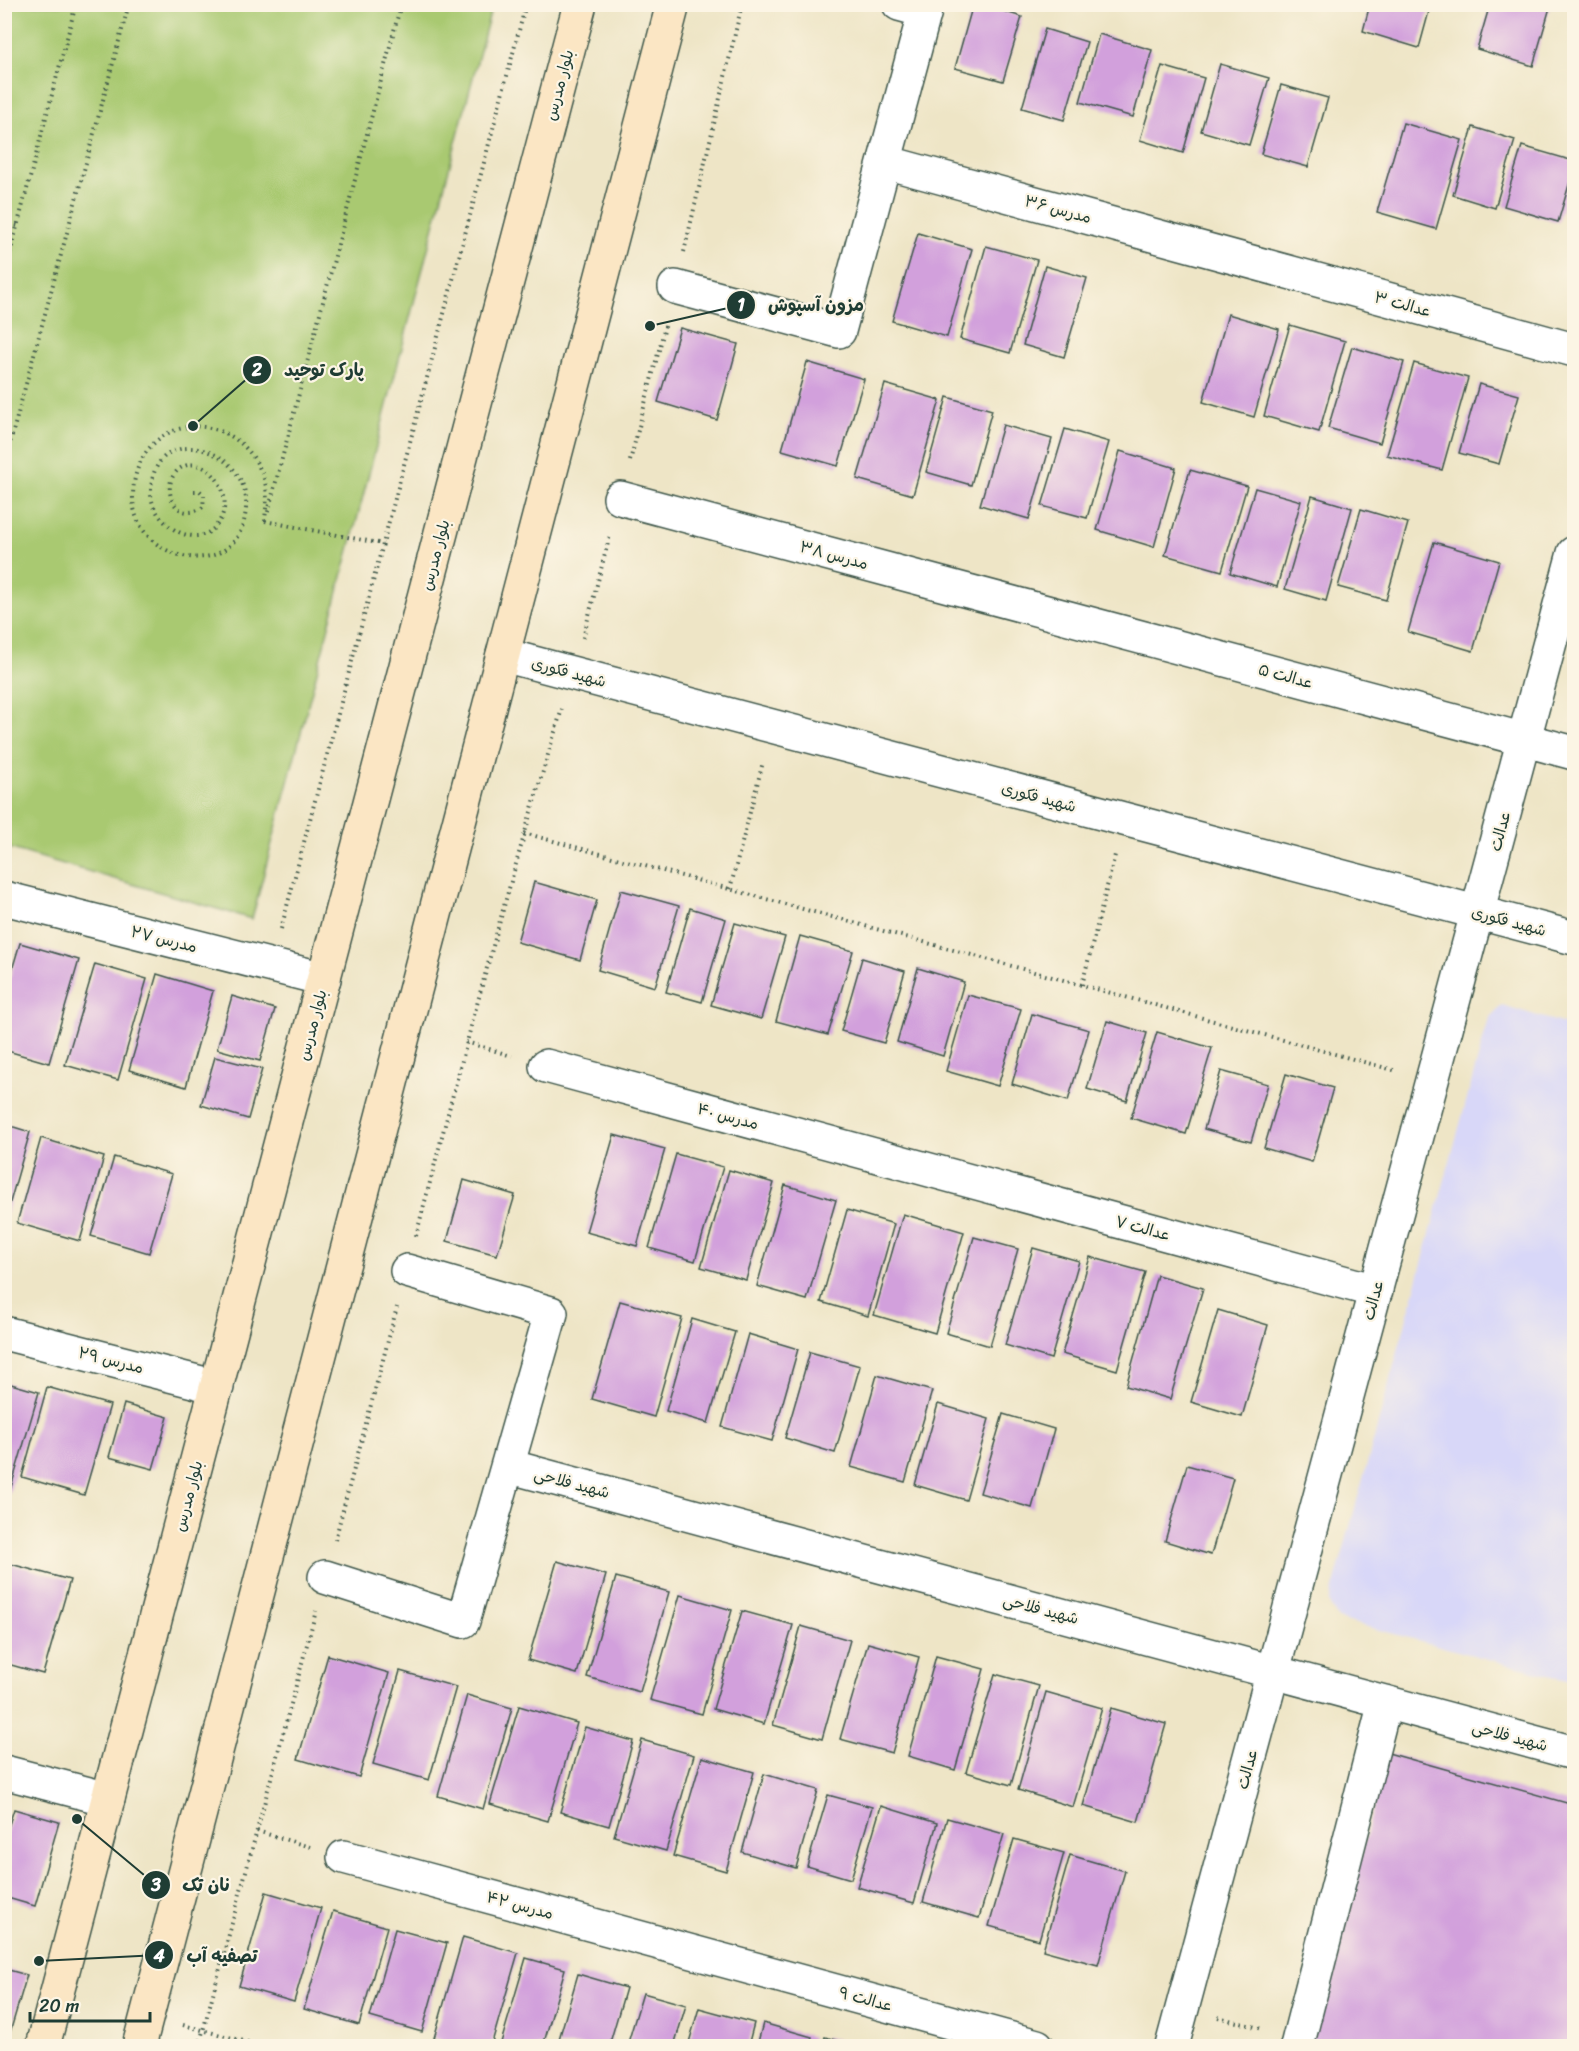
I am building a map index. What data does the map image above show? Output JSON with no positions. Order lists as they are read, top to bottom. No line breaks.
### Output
{"streets":{"main road":["بلوار مدرس"],"street":["مدرس ۳۶","عدالت ۳","مدرس ۳۸","شهید فکوری","عدالت ۵","عدالت","مدرس ۲۷","مدرس ۴۰","عدالت ۷","مدرس ۲۹","شهید فلاحی","مدرس ۴۲","عدالت ۹"]},"crossings":[["بلوار مدرس","مدرس ۲۷"],["بلوار مدرس","مدرس ۲۹"],["مدرس ۳۶","عدالت ۳"],["مدرس ۳۸","عدالت ۵"],["شهید فکوری","عدالت"],["عدالت ۵","عدالت"],["عدالت","عدالت ۷"],["عدالت","شهید فلاحی"],["مدرس ۴۰","عدالت ۷"],["مدرس ۴۲","عدالت ۹"]],"places":["مزون آسپوش","پارک توحید","نان تک","تصفیه آب"],"scale_bar":"20 m"}
